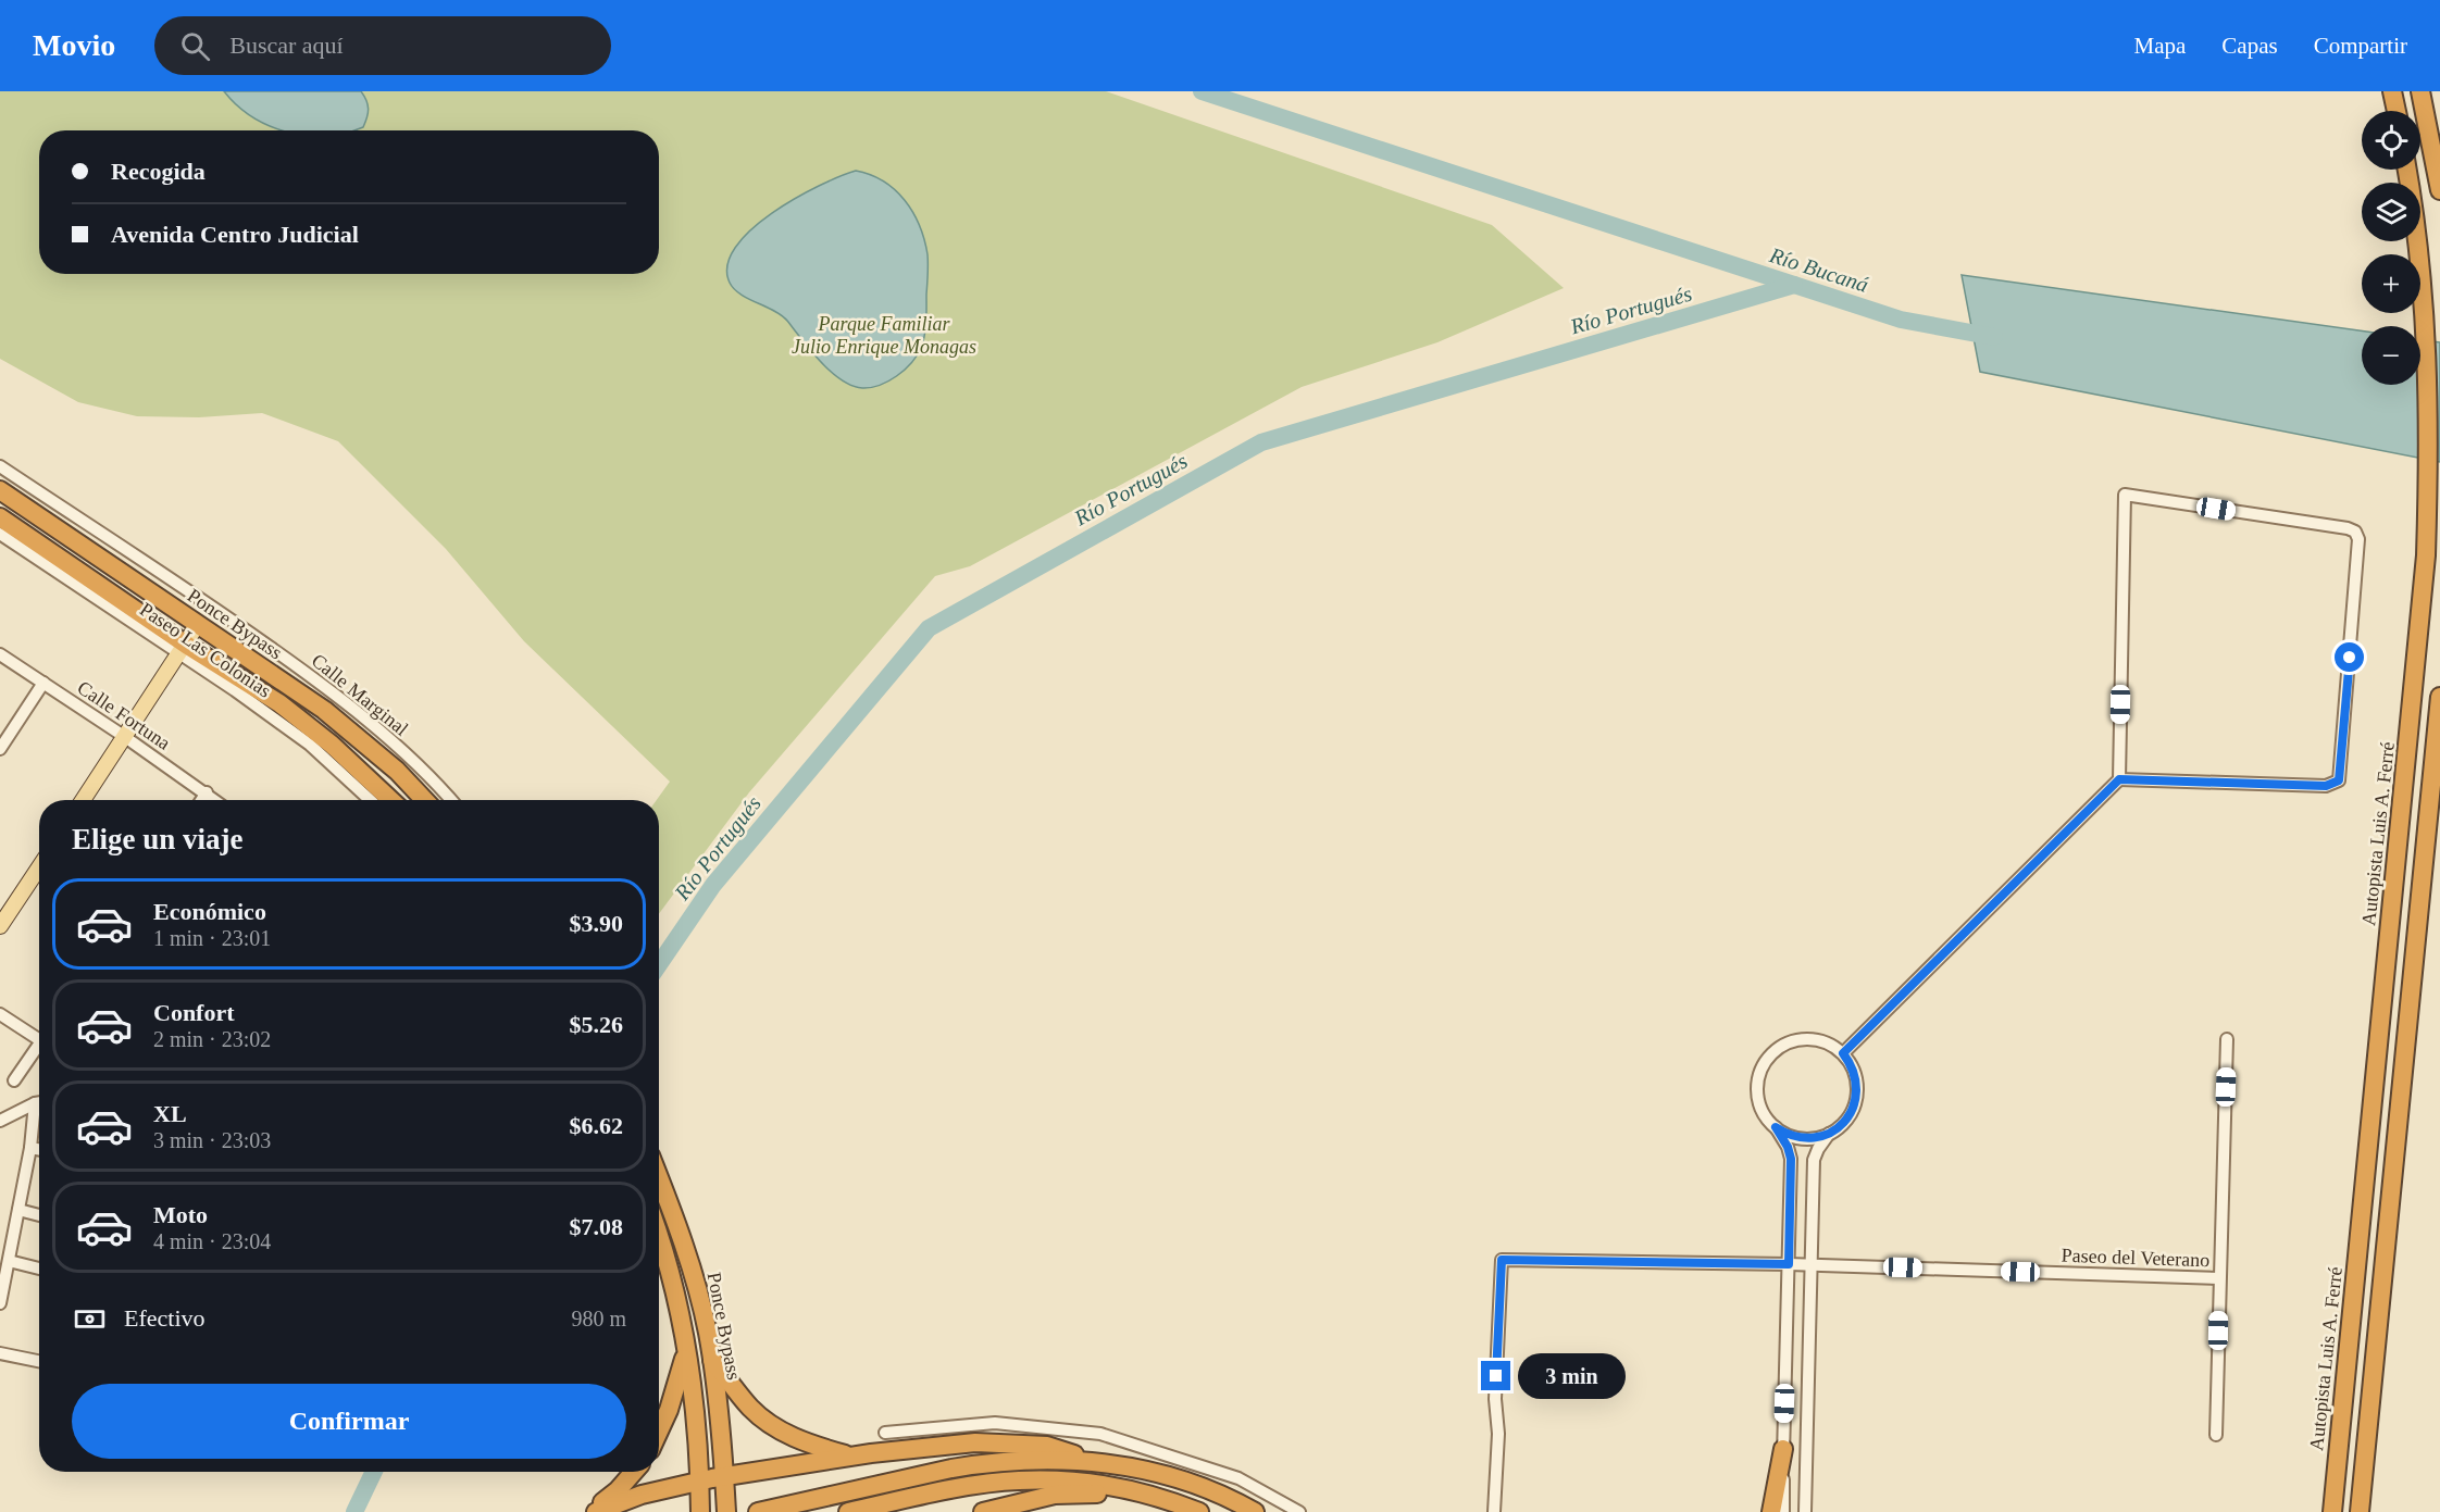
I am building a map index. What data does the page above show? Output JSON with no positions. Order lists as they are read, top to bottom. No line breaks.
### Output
{"streets":{"highway":["Ponce Bypass","Autopista Luis A. Ferré"],"street":["Paseo Las Colonias","Calle Marginal","Calle Fortuna","Paseo del Veterano"]},"crossings":[["Ponce Bypass","Calle Marginal"]],"water":["Río Bucaná","Río Portugués"],"parks":["Parque Familiar Julio Enrique Monagas"],"page":{"header":"Movio","search":"Buscar aquí","nav":["Mapa","Capas","Compartir"],"map_buttons":["+","−"],"banner":["Recogida","Avenida Centro Judicial"],"heading":"Elige un viaje","list":[{"name":"Económico","note":"1 min · 23:01","value":"$3.90"},{"name":"Confort","note":"2 min · 23:02","value":"$5.26"},{"name":"XL","note":"3 min · 23:03","value":"$6.62"},{"name":"Moto","note":"4 min · 23:04","value":"$7.08"}],"pay":["Efectivo","980 m"],"bubble":"3 min","buttons":"Confirmar"}}
